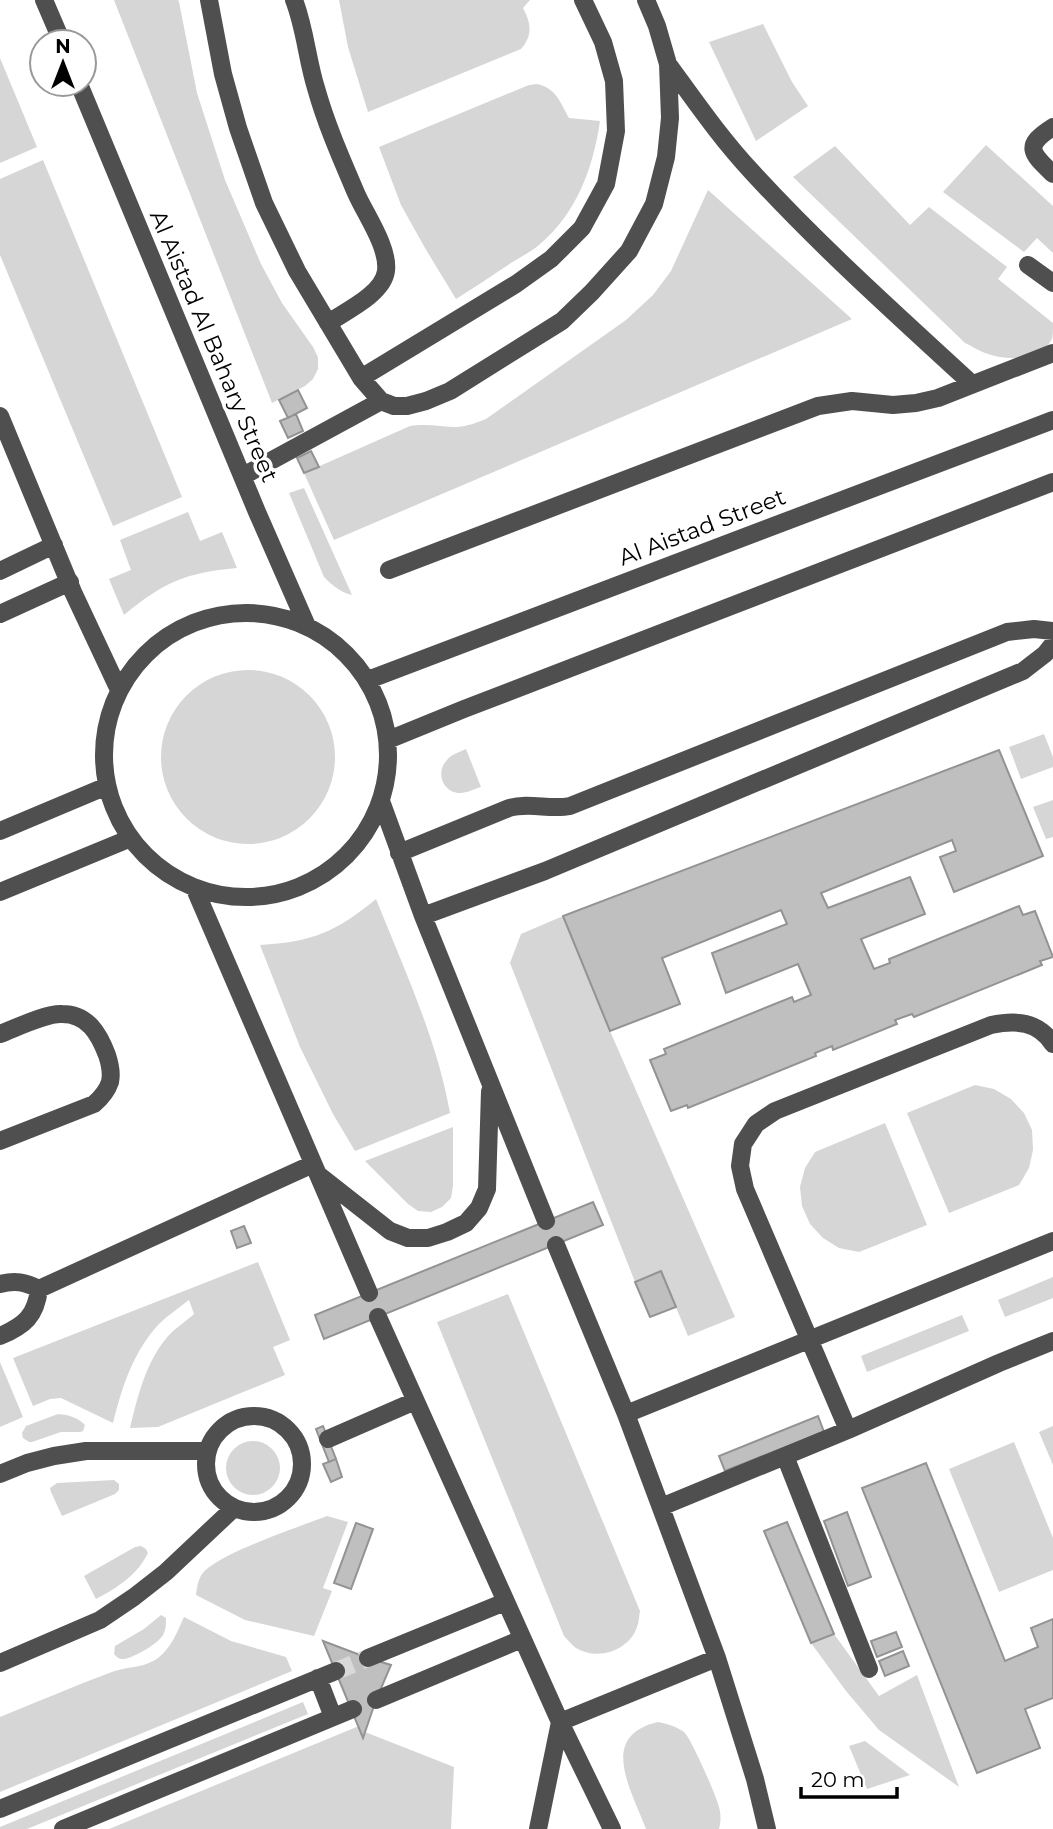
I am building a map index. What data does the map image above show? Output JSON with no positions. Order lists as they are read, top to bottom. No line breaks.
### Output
{"streets":{"street":["Al Aistad Al Bahary Street","Al Aistad Street"]},"scale_bar":"20 m","north":"top"}
